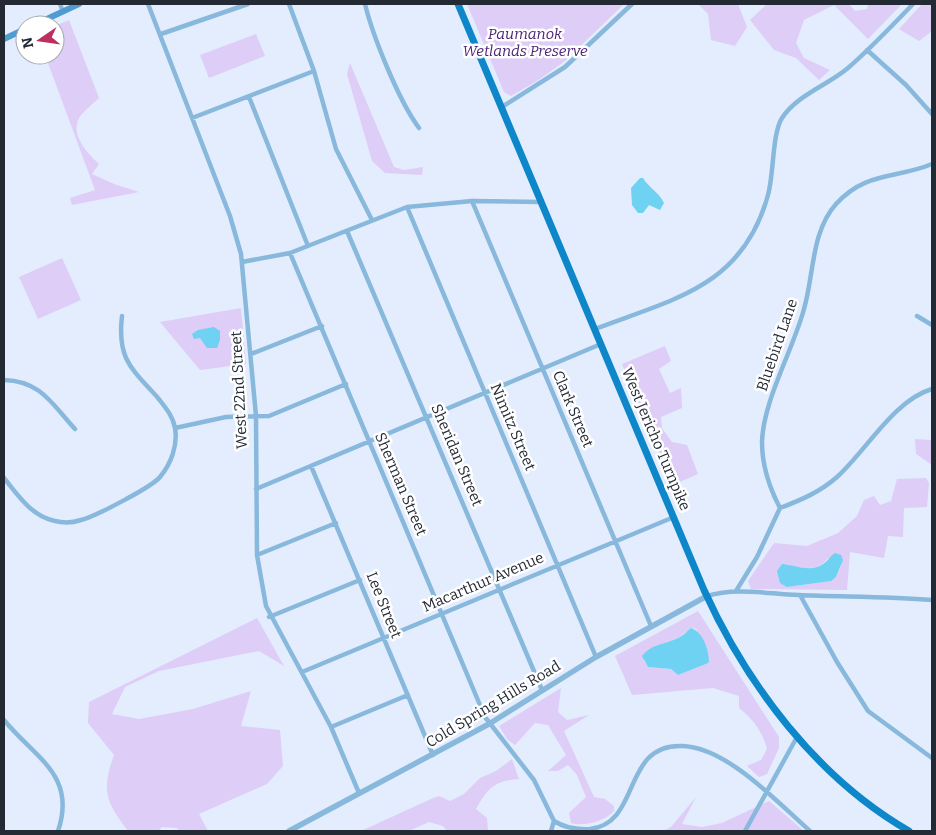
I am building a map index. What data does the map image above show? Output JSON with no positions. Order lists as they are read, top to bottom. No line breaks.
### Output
{"streets":{"main road":["West Jericho Turnpike"],"street":["Bluebird Lane","West 22nd Street","Clark Street","Nimitz Street","Sheridan Street","Sherman Street","Macarthur Avenue","Lee Street","Cold Spring Hills Road"]},"crossings":[["West 22nd Street","Macarthur Avenue"],["West 22nd Street","Cold Spring Hills Road"],["Clark Street","Macarthur Avenue"],["Clark Street","Cold Spring Hills Road"],["Nimitz Street","Macarthur Avenue"],["Nimitz Street","Cold Spring Hills Road"],["West Jericho Turnpike","Macarthur Avenue"],["West Jericho Turnpike","Cold Spring Hills Road"],["Sheridan Street","Macarthur Avenue"],["Sheridan Street","Cold Spring Hills Road"],["Sherman Street","Macarthur Avenue"],["Sherman Street","Cold Spring Hills Road"],["Macarthur Avenue","Lee Street"],["Lee Street","Cold Spring Hills Road"]],"parks":["Paumanok Wetlands Preserve"],"north":"left"}
